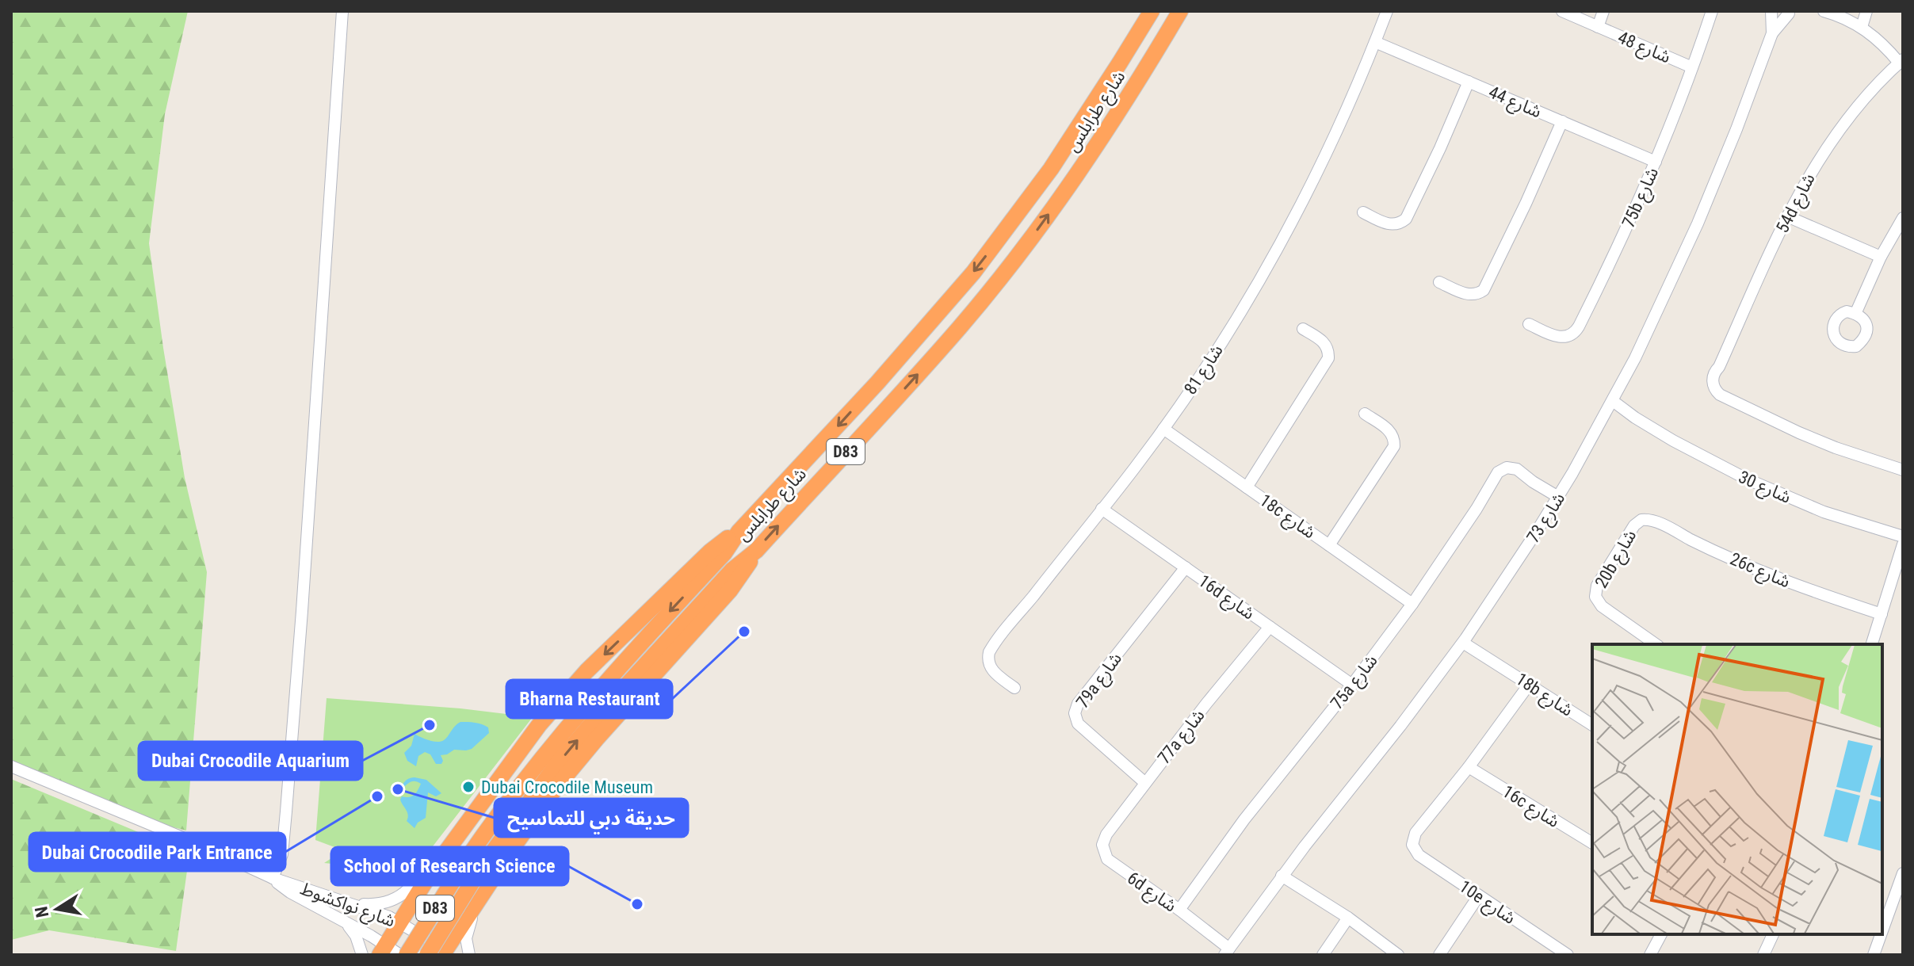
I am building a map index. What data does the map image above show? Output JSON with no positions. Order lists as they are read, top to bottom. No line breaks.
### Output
{"streets":{"highway":["شارع طرابلس","D83"],"street":["شارع 48","شارع 44","75b شارع","54d شارع","شارع 81","شارع 30","18c شارع","شارع 73","20b شارع","26c شارع","16d شارع","79a شارع","75a شارع","18b شارع","77a شارع","16c شارع","6d شارع","10e شارع","شارع نواكشوط"]},"crossings":[["شارع 48","75b شارع"],["شارع 44","75b شارع"],["شارع 44","شارع 81"],["شارع 81","18c شارع"],["شارع 81","16d شارع"],["شارع 30","شارع 73"],["18c شارع","75a شارع"],["شارع 73","75a شارع"],["شارع 73","18b شارع"],["شارع 73","6d شارع"],["20b شارع","26c شارع"],["16d شارع","79a شارع"],["16d شارع","75a شارع"],["16d شارع","77a شارع"],["79a شارع","77a شارع"],["75a شارع","6d شارع"],["77a شارع","6d شارع"],["16c شارع","10e شارع"]],"places":["Bharna Restaurant","Dubai Crocodile Aquarium","Dubai Crocodile Museum","حديقة دبي للتماسيح","Dubai Crocodile Park Entrance","School of Research Science"],"north":"left"}
